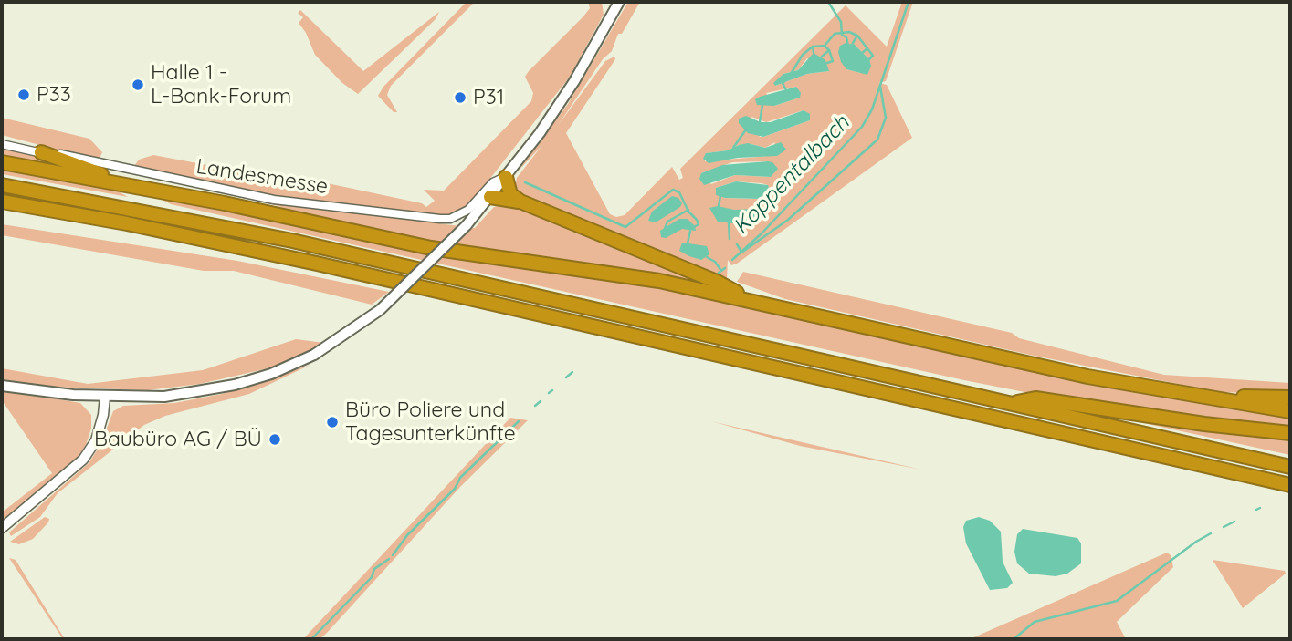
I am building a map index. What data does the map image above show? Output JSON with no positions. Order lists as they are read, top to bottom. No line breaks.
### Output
{"streets":{"street":["Landesmesse"]},"water":["Koppentalbach"],"places":["Halle 1 - L-Bank-Forum","P33","P31","Büro Poliere und Tagesunterkünfte","Baubüro AG / BÜ"]}
